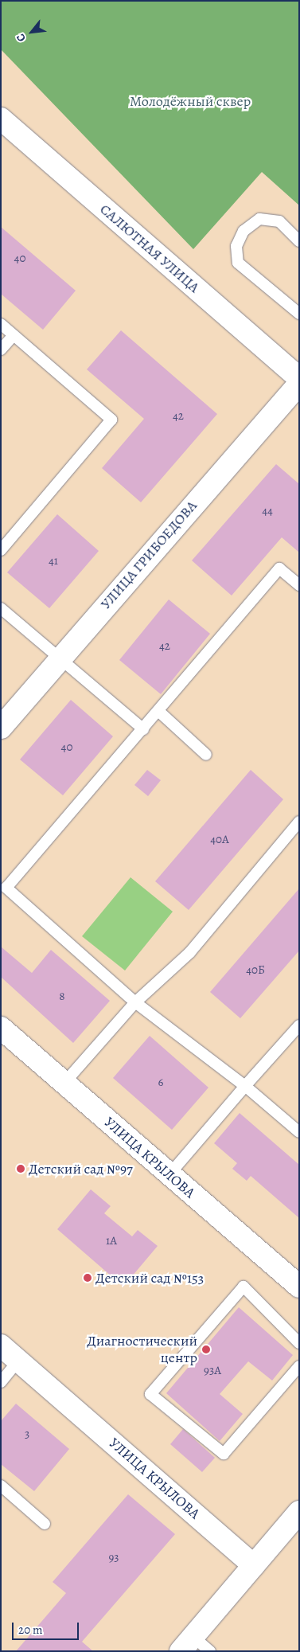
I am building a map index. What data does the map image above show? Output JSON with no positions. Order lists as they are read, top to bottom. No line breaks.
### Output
{"streets":{"street":["САЛЮТНАЯ УЛИЦА","УЛИЦА ГРИБОЕДОВА","УЛИЦА КРЫЛОВА"]},"parks":["Молодёжный сквер"],"places":["Детский сад №97","Детский сад №153","Диагностический центр"],"house_numbers":["40","42","44","41","42","40","40А","40Б","8","6","1А","93А","3","93"],"scale_bar":"20 m","north":"bottom left"}
